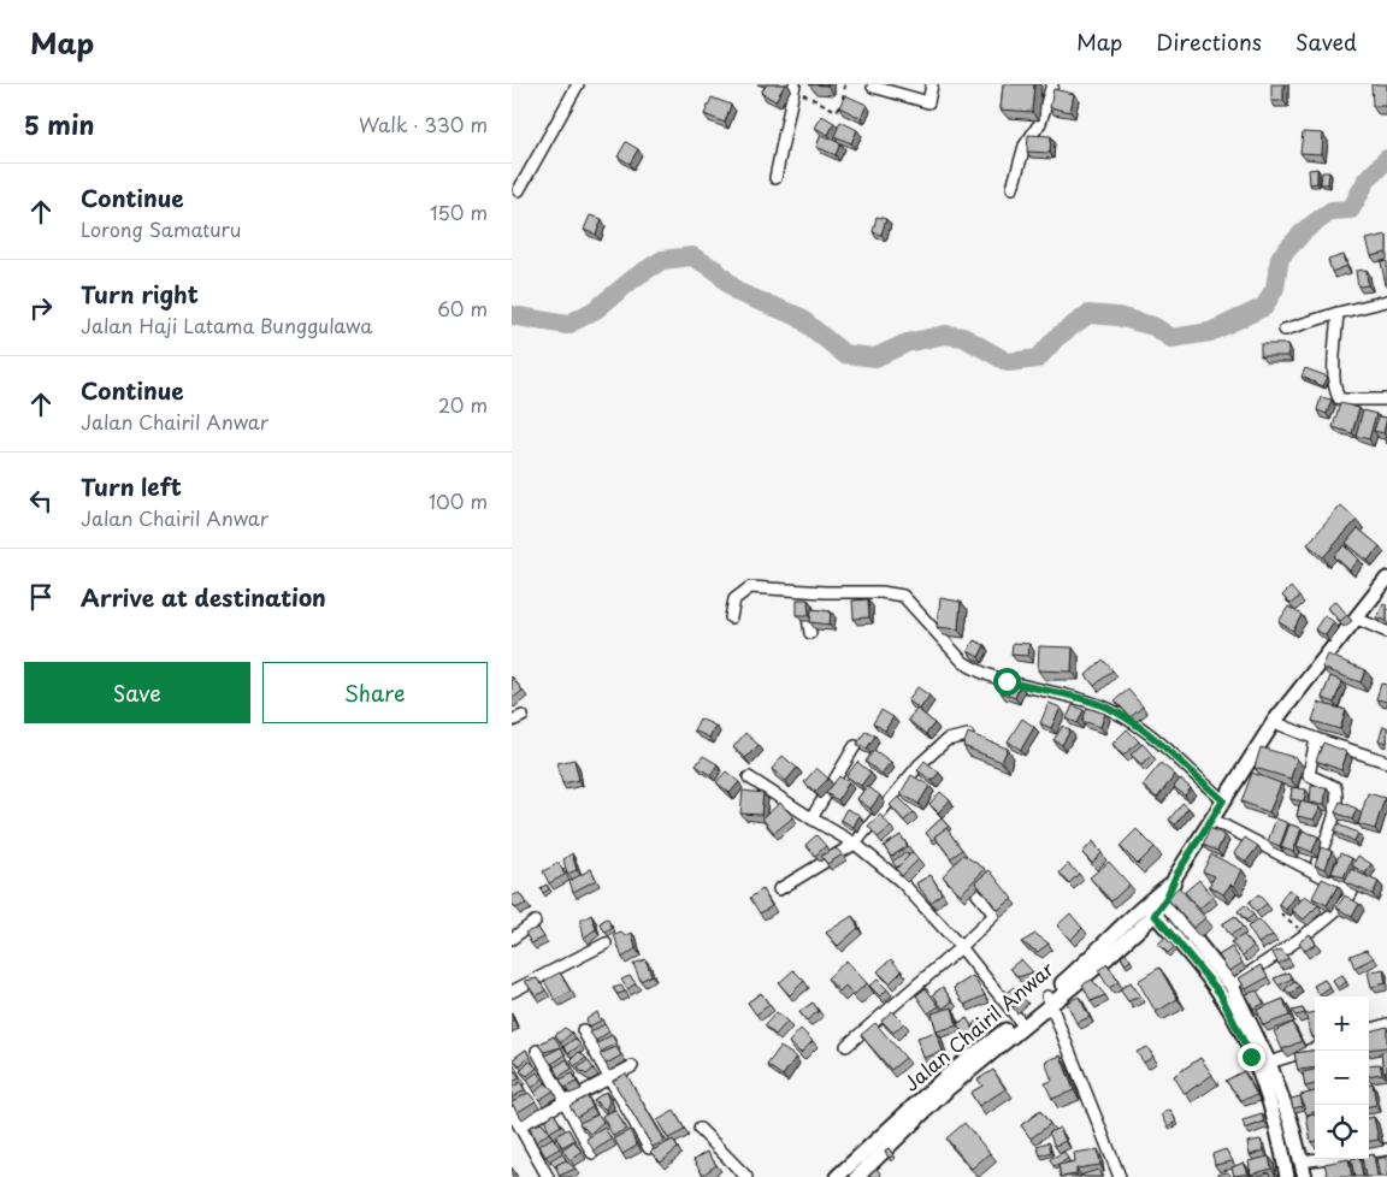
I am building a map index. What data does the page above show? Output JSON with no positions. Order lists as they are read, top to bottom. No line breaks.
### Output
{"streets":{"main road":["Jalan Chairil Anwar"]},"page":{"header":"Map","nav":["Map","Directions","Saved"],"heading":["5 min","Walk · 330 m"],"list":[["Continue","Lorong Samaturu","150 m"],["Turn right","Jalan Haji Latama Bunggulawa","60 m"],["Continue","Jalan Chairil Anwar","20 m"],["Turn left","Jalan Chairil Anwar","100 m"],"Arrive at destination"],"buttons":["Save","Share"],"map_buttons":["+","−"]}}
